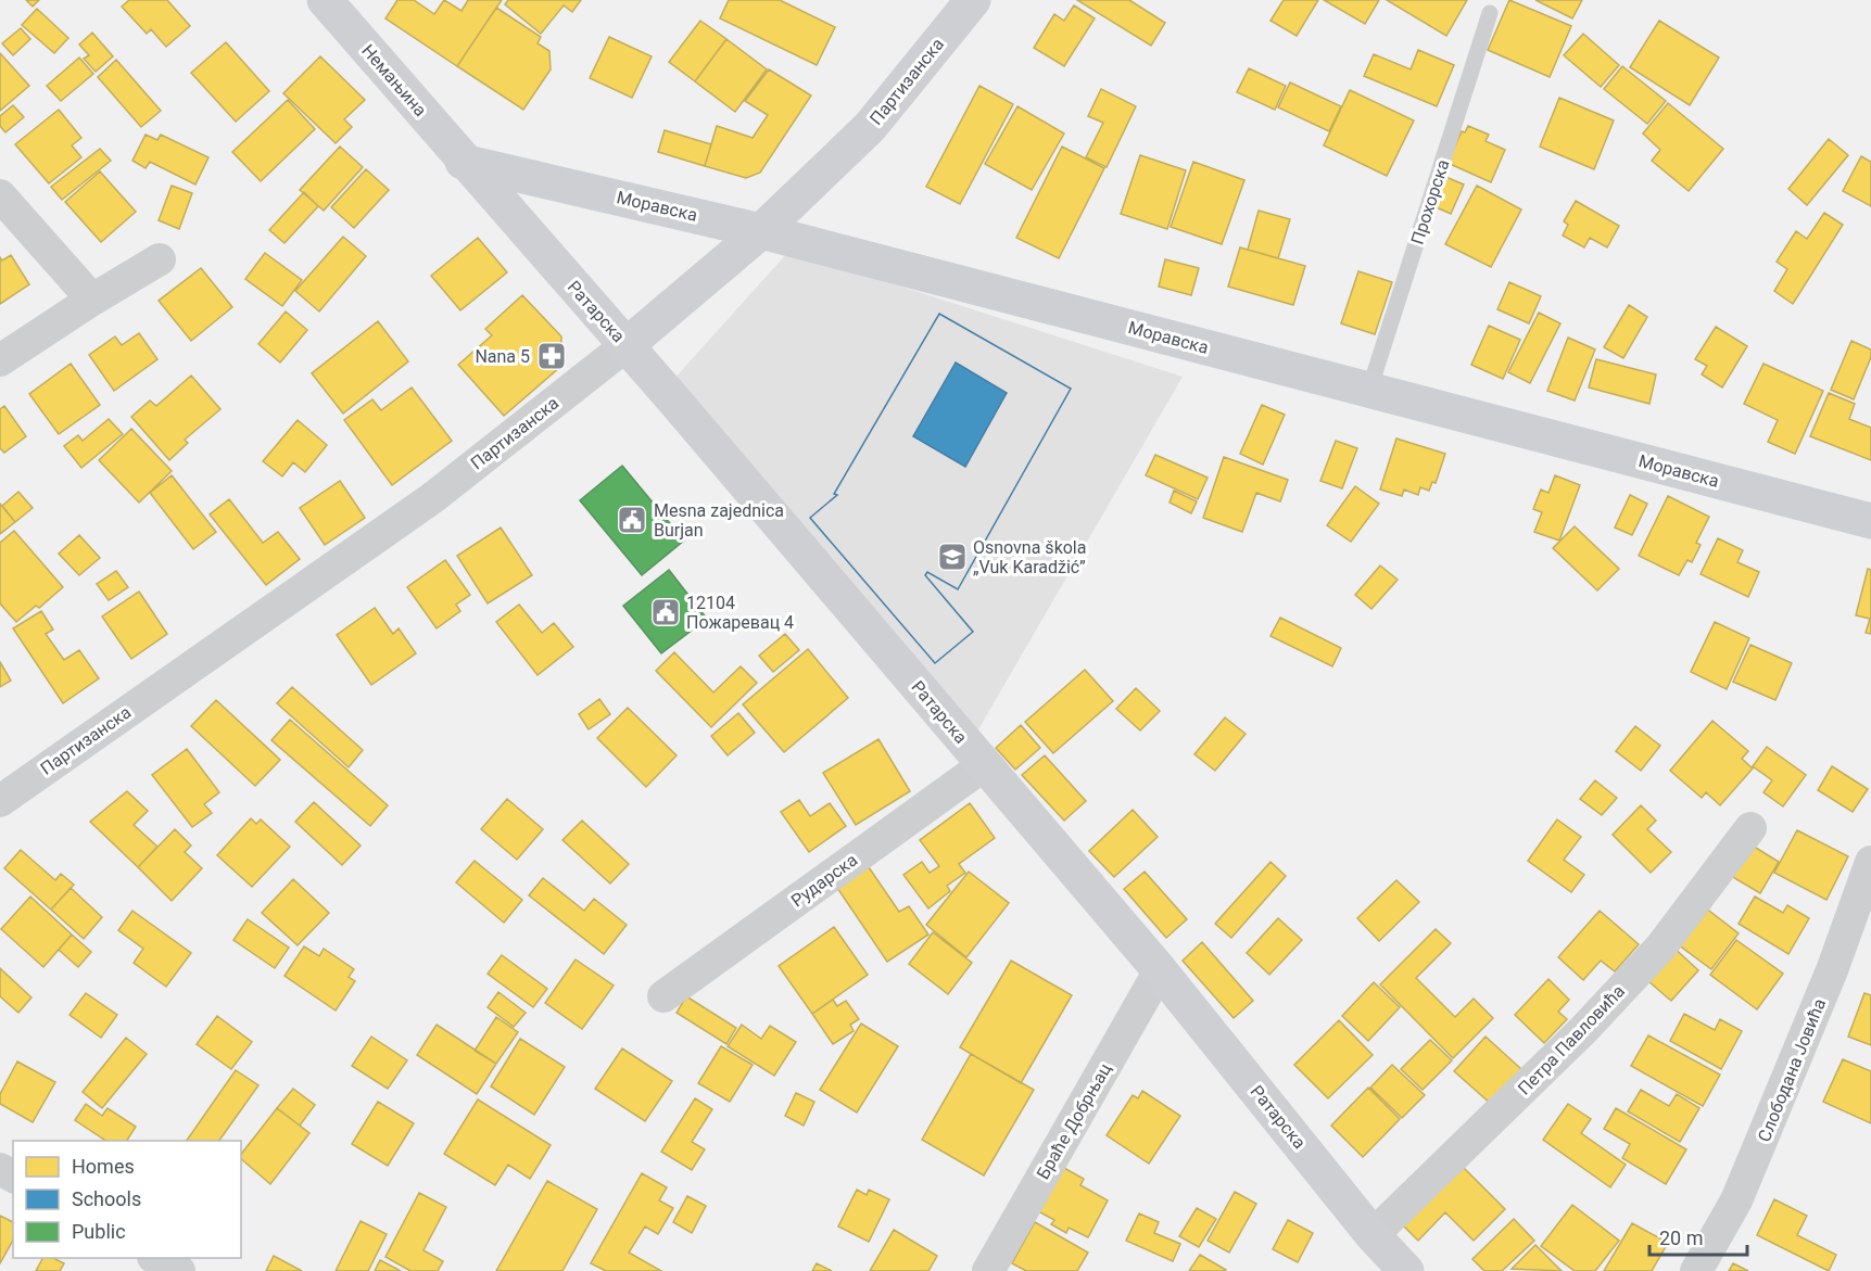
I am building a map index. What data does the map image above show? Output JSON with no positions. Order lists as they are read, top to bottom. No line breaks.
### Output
{"streets":{"street":["Немањина","Партизанска","Моравска","Ратарска","Рударска","Петра Павловића","Слободана Јовића","Браће Добрњац"],"lane":["Прохорска"]},"crossings":[["Немањина","Моравска"],["Немањина","Ратарска"],["Партизанска","Моравска"],["Партизанска","Ратарска"],["Прохорска","Моравска"],["Моравска","Ратарска"],["Ратарска","Рударска"],["Ратарска","Петра Павловића"],["Ратарска","Браће Добрњац"]],"places":{"pharmacy":["Nana 5"],"public building":["Mesna zajednica Burjan","12104 Пожаревац 4"],"school or university":["Osnovna škola „Vuk Karadžić”"]},"legend":["Homes","Schools","Public"],"scale_bar":"20 m"}
